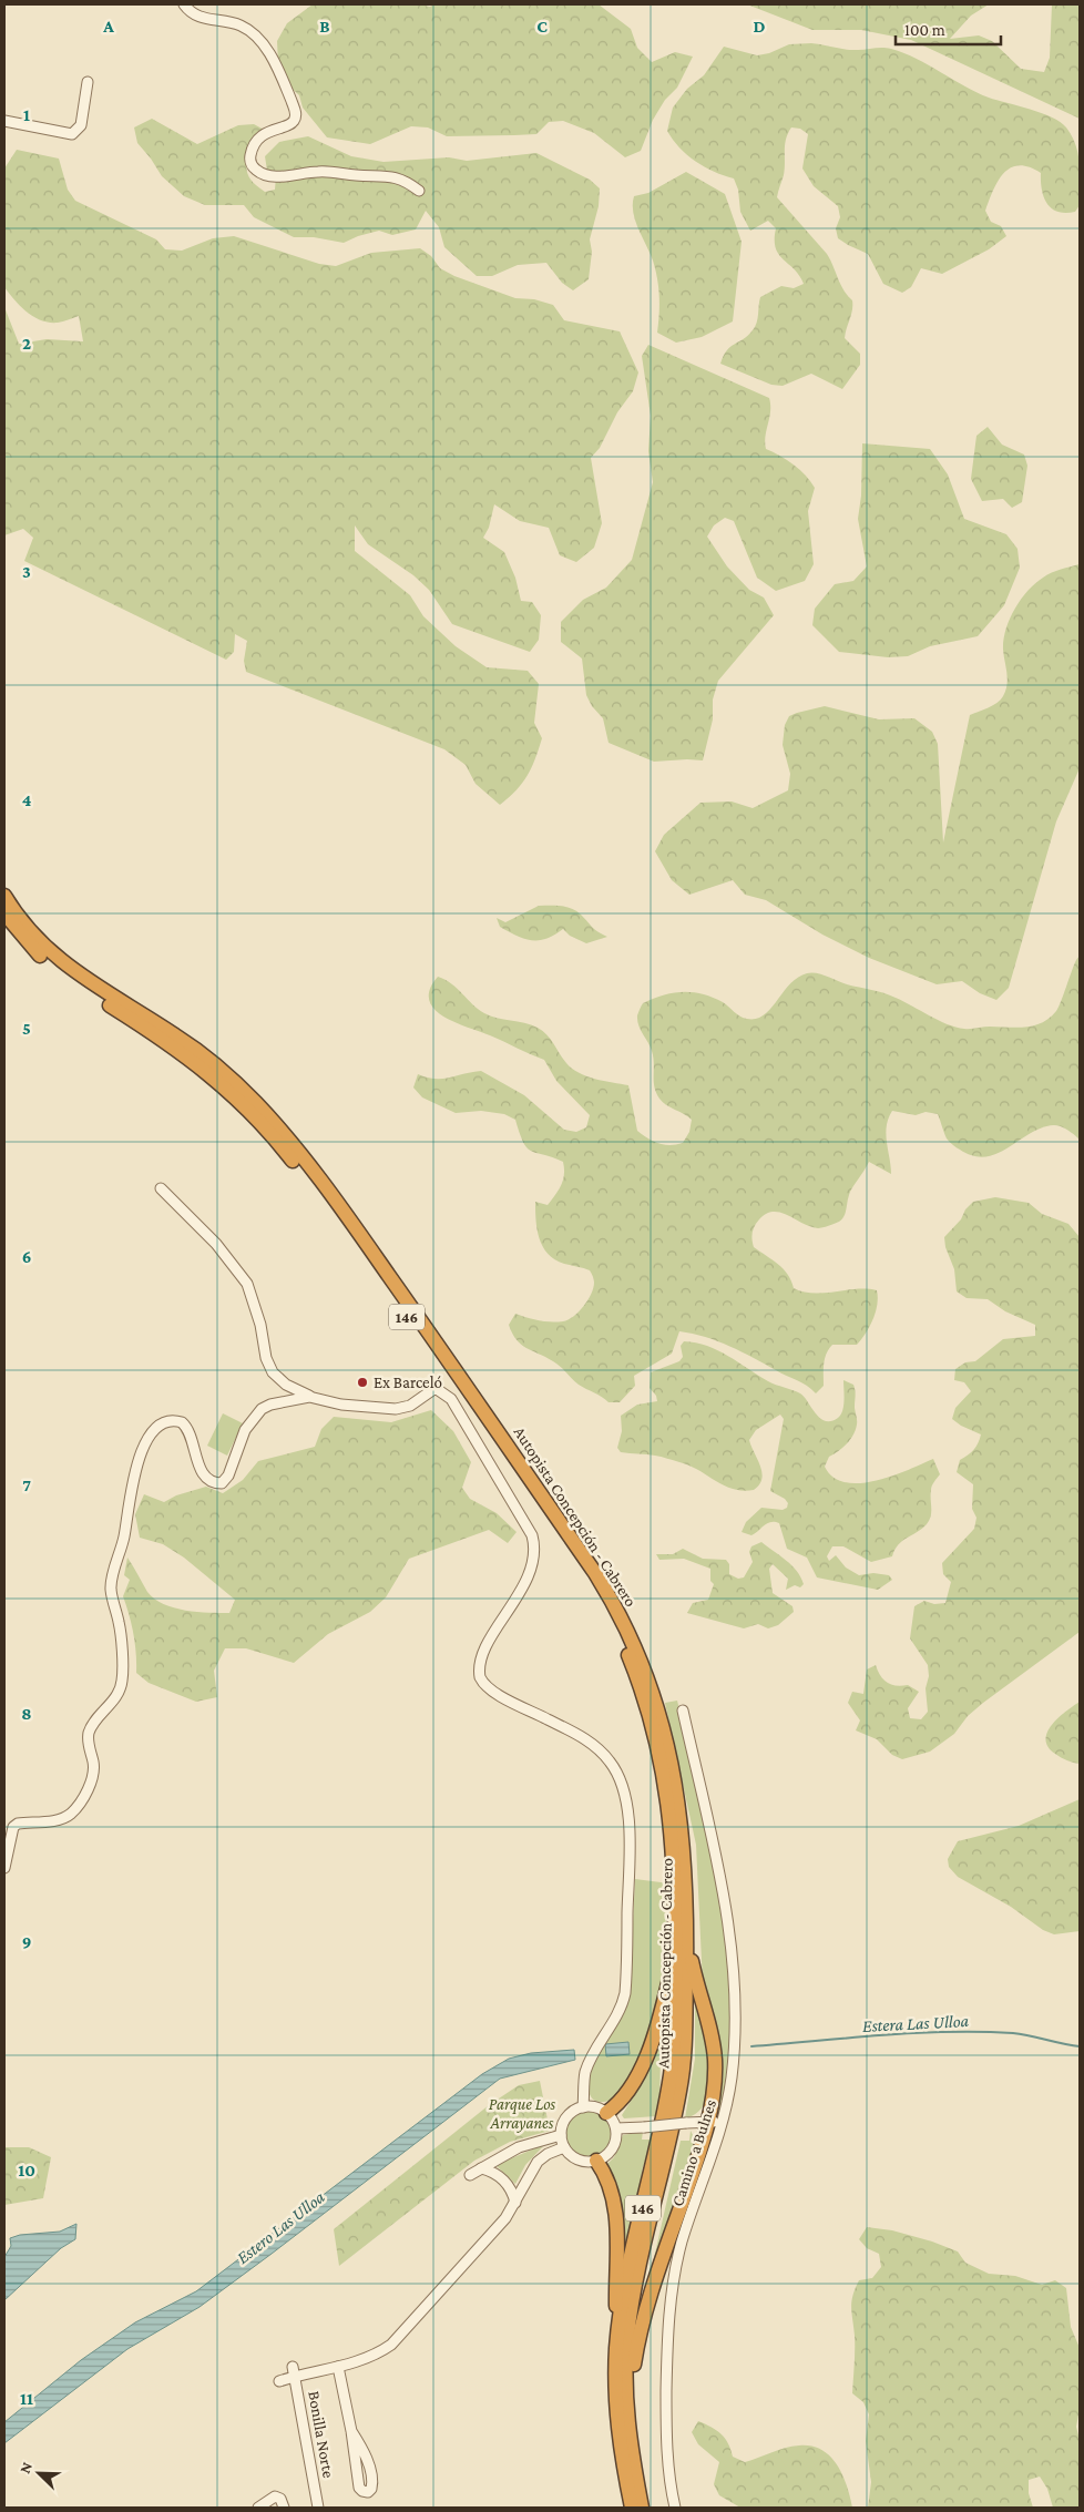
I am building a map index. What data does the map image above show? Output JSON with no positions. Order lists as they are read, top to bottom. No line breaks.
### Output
{"streets":{"highway":["146","Autopista Concepción - Cabrero"],"street":["Camino a Bulnes","Bonilla Norte"]},"water":["Estera Las Ulloa","Estero Las Ulloa"],"parks":["Parque Los Arrayanes"],"places":["Ex Barceló"],"scale_bar":"100 m","north":"top left","grid":{"columns":["A","B","C","D"],"rows":["1","2","3","4","5","6","7","8","9","10","11"]}}
